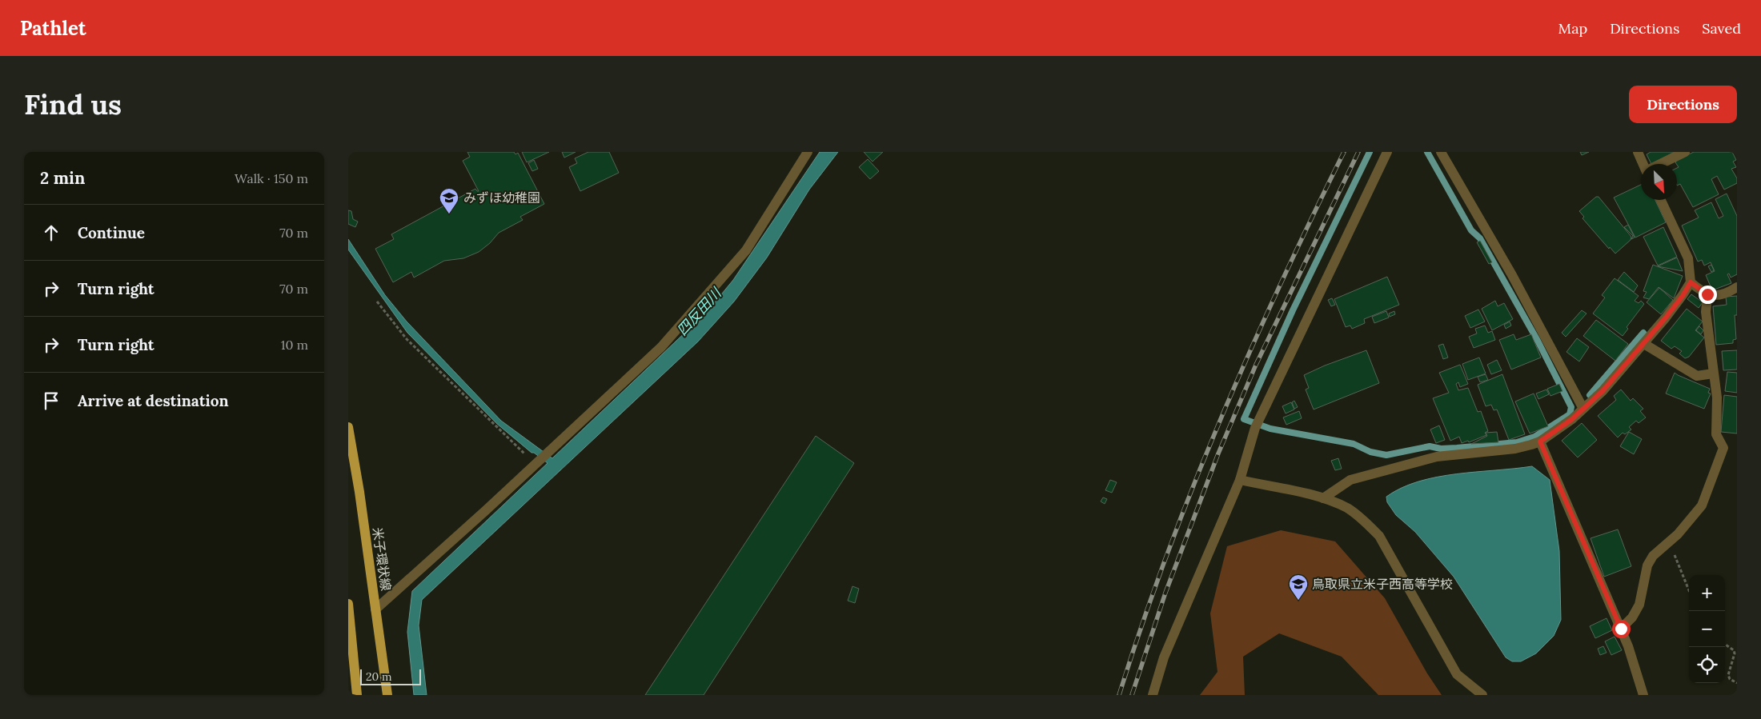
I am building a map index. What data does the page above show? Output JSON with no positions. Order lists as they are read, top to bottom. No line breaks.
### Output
{"streets":{"main road":["米子環状線"]},"water":["四反田川"],"places":{"school or university":["みずほ幼稚園","鳥取県立米子西高等学校"]},"scale_bar":"20 m","north":"bottom right","page":{"header":"Pathlet","nav":["Map","Directions","Saved"],"buttons":"Directions","title":"Find us","heading":["2 min","Walk · 150 m"],"list":[["Continue","70 m"],["Turn right","70 m"],["Turn right","10 m"],"Arrive at destination"],"map_buttons":["+","−"],"scale":"20 m"}}
